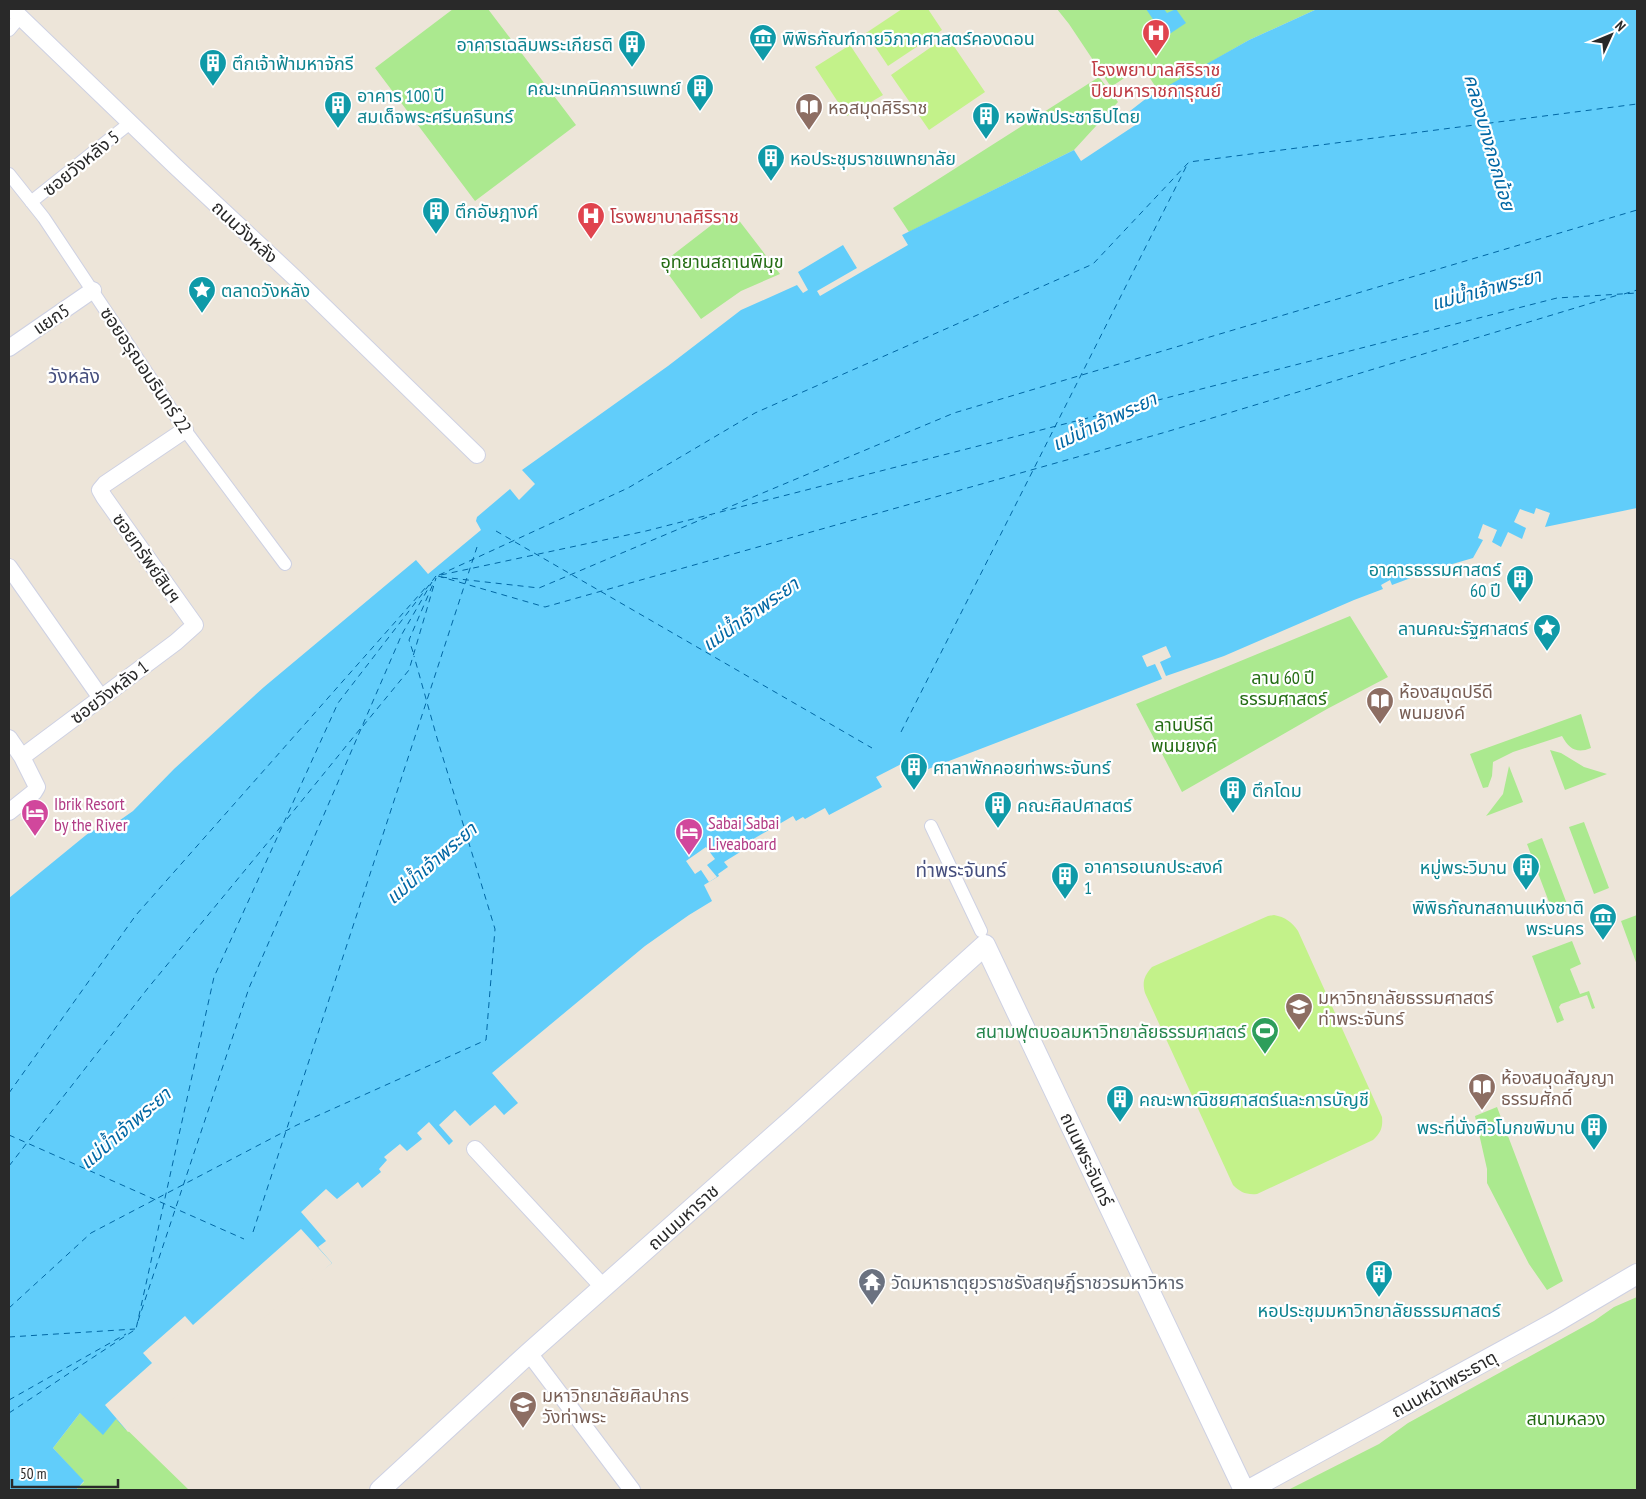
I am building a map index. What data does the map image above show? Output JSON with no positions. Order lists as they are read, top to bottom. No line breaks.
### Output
{"streets":{"street":["ซอยวังหลัง 5","ถนนวังหลัง","แยก5","ซอยอรุณอมรินทร์ 22","ซอยทรัพย์สินฯ","ซอยวังหลัง 1","ถนนพระจันทร์","ถนนมหาราช","ถนนหน้าพระธาตุ"]},"crossings":[["ซอยวังหลัง 5","ถนนวังหลัง"],["ซอยวังหลัง 5","ซอยอรุณอมรินทร์ 22"],["แยก5","ซอยอรุณอมรินทร์ 22"],["ซอยอรุณอมรินทร์ 22","ซอยทรัพย์สินฯ"],["ซอยทรัพย์สินฯ","ซอยวังหลัง 1"],["ถนนพระจันทร์","ถนนมหาราช"]],"districts":["วังหลัง","ท่าพระจันทร์"],"water":["คลองบางกอกน้อย","แม่น้ำเจ้าพระยา"],"parks":["อุทยานสถานพิมุข","ลาน 60 ปี ธรรมศาสตร์","ลานปรีดี พนมยงค์","สนามหลวง"],"places":{"hospital":["โรงพยาบาลศิริราช ปิยมหาราชการุณย์","โรงพยาบาลศิริราช"],"museum":["พิพิธภัณฑ์กายวิภาคศาสตร์คองดอน","พิพิธภัณฑสถานแห่งชาติ พระนคร"],"building":["อาคารเฉลิมพระเกียรติ","ตึกเจ้าฟ้ามหาจักรี","คณะเทคนิคการแพทย์","อาคาร 100 ปี สมเด็จพระศรีนครินทร์","หอพักประชาธิปไตย","หอประชุมราชแพทยาลัย","ตึกอัษฎางค์","อาคารธรรมศาสตร์ 60 ปี","ศาลาพักคอยท่าพระจันทร์","ตึกโดม","คณะศิลปศาสตร์","หมู่พระวิมาน","อาคารอเนกประสงค์ 1","คณะพาณิชยศาสตร์และการบัญชี","พระที่นั่งศิวโมกขพิมาน","หอประชุมมหาวิทยาลัยธรรมศาสตร์"],"library":["หอสมุดศิริราช","ห้องสมุดปรีดี พนมยงค์","ห้องสมุดสัญญา ธรรมศักดิ์"],"place":["ตลาดวังหลัง","ลานคณะรัฐศาสตร์"],"hotel":["Ibrik Resort by the River","Sabai Sabai Liveaboard"],"school or university":["มหาวิทยาลัยธรรมศาสตร์ ท่าพระจันทร์","มหาวิทยาลัยศิลปากร วังท่าพระ"],"sports":["สนามฟุตบอลมหาวิทยาลัยธรรมศาสตร์"],"temple":["วัดมหาธาตุยุวราชรังสฤษฎิ์ราชวรมหาวิหาร"]},"scale_bar":"50 m","north":"top right"}
